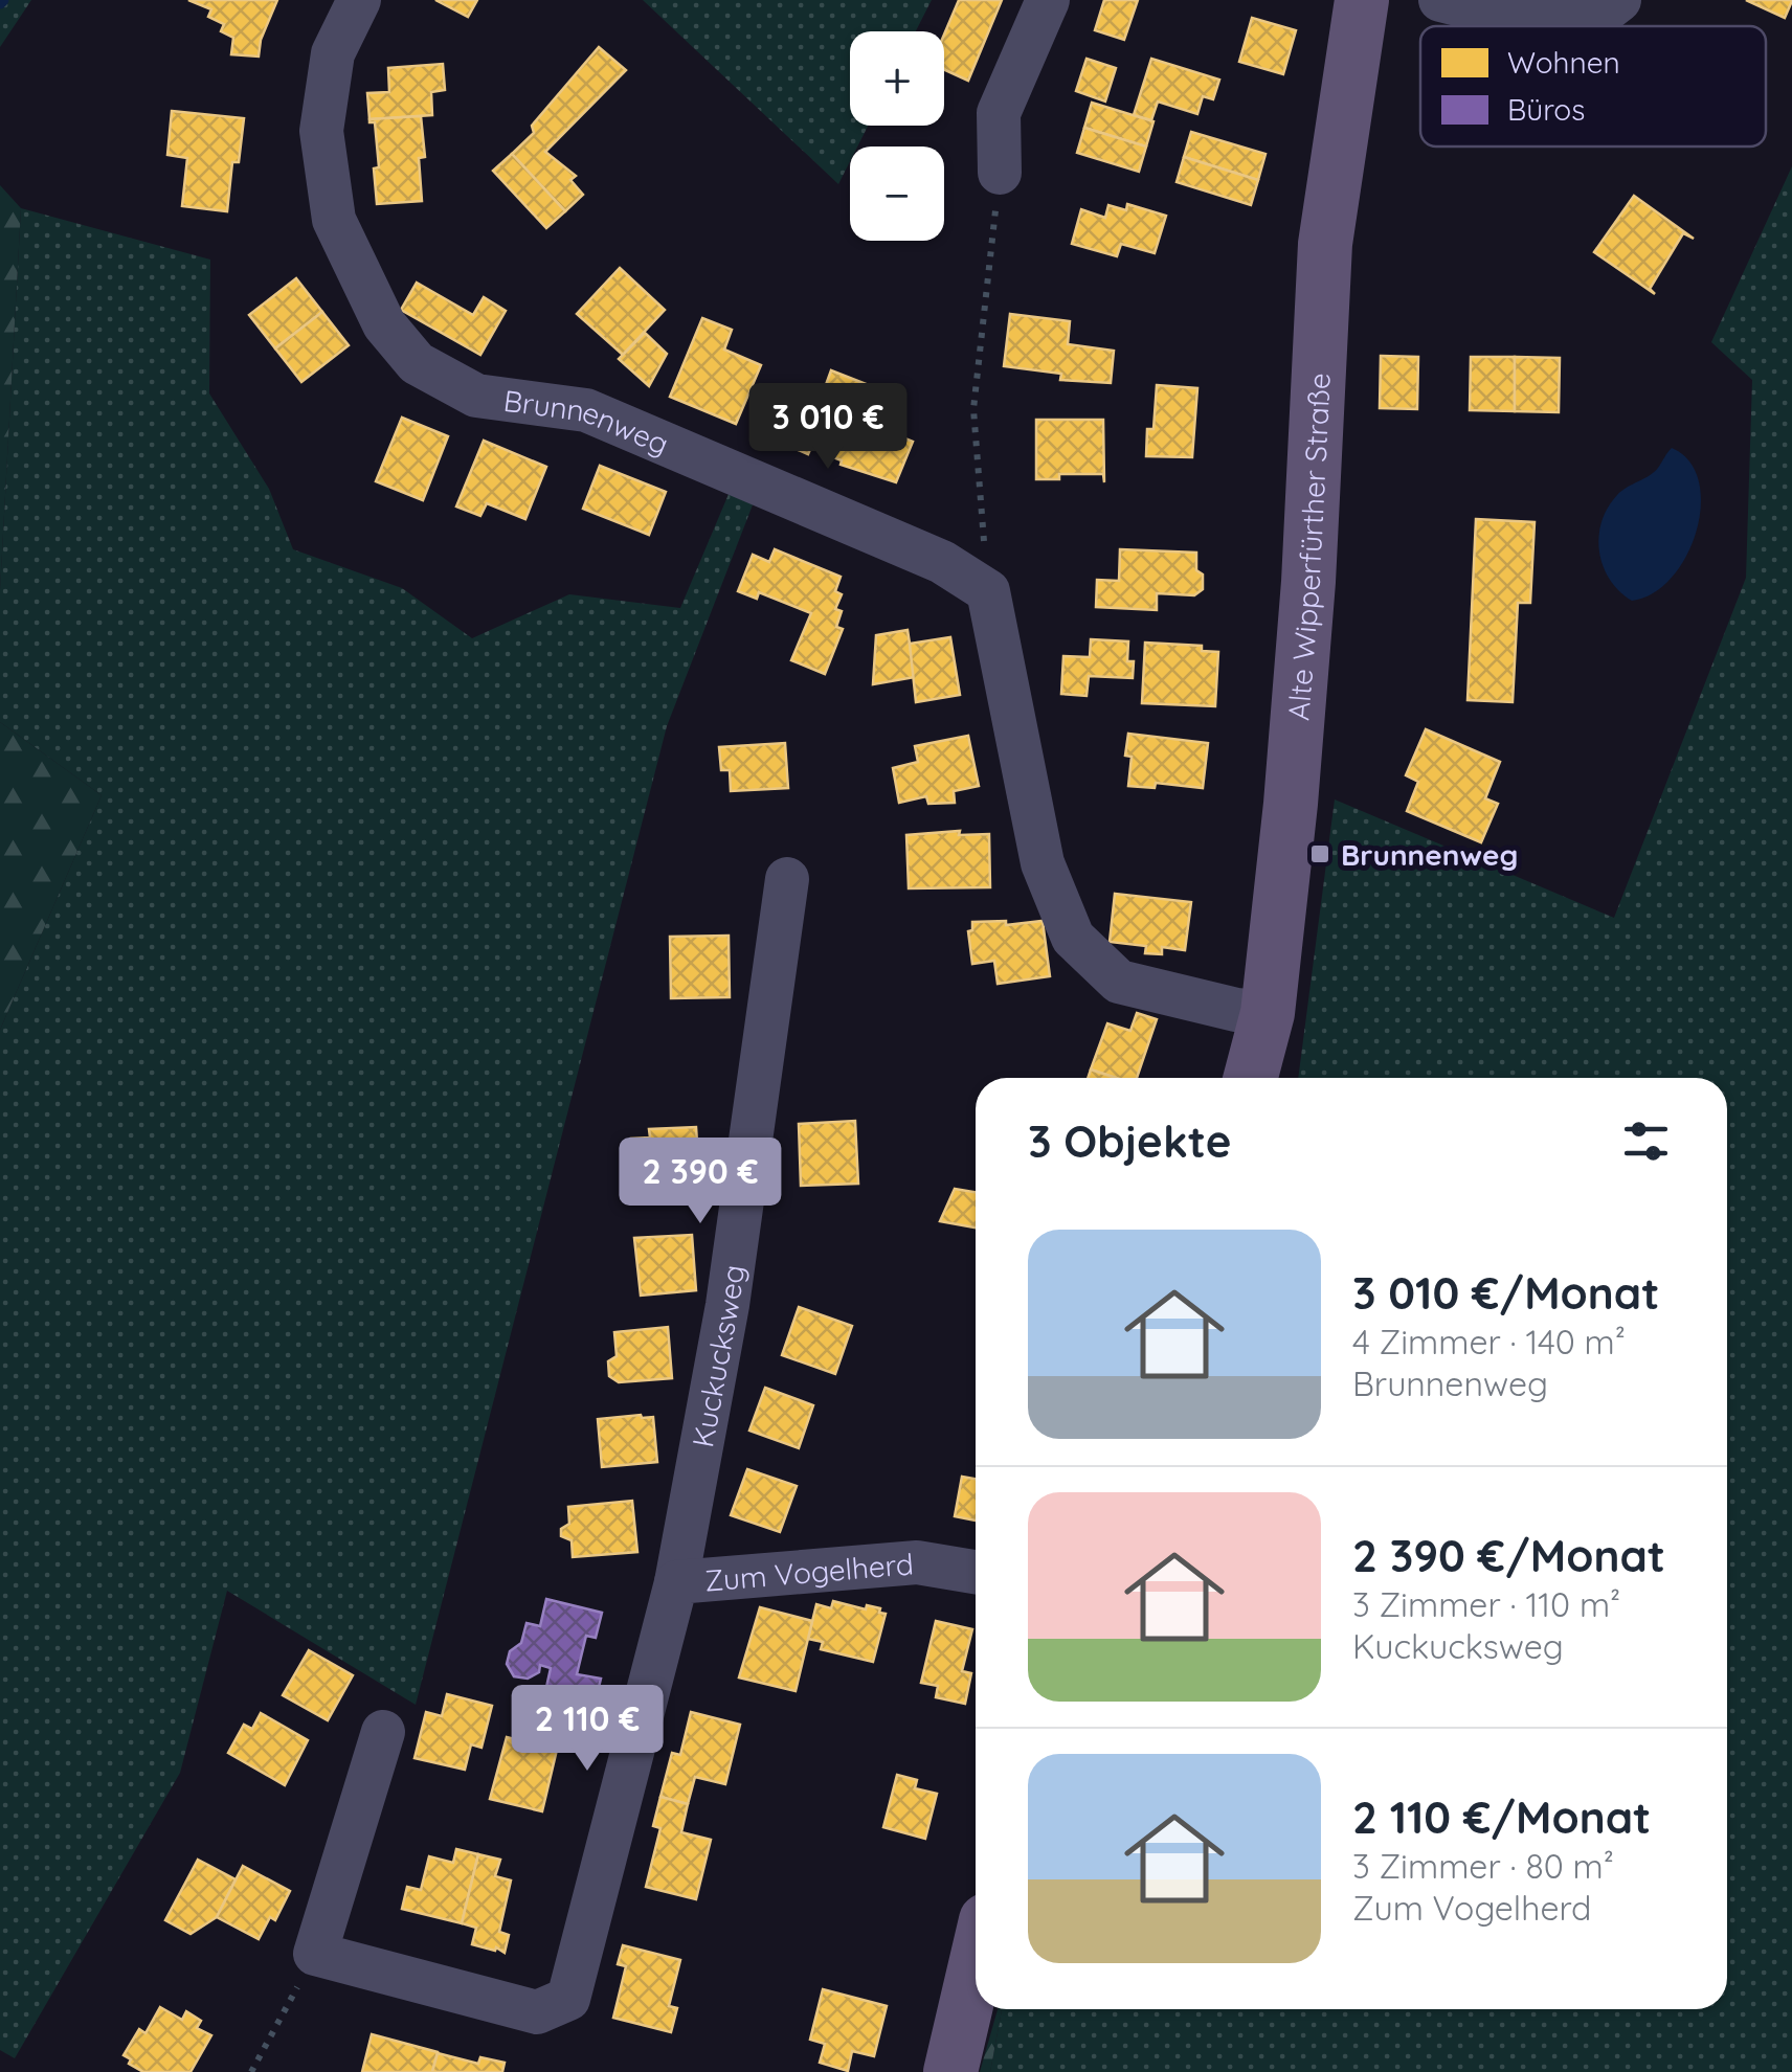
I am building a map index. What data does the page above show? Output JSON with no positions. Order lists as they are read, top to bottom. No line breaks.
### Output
{"streets":{"main road":["Alte Wipperfürther Straße"],"street":["Brunnenweg","Kuckucksweg","Zum Vogelherd"]},"crossings":[["Kuckucksweg","Zum Vogelherd"]],"places":{"transit":["Brunnenweg"]},"legend":["Wohnen","Büros"],"page":{"map_buttons":["+","−"],"price":["3 010 €","2 390 €","2 110 €"],"heading":"3 Objekte","list":[{"name":"3 010 €/Monat","note":"4 Zimmer · 140 m² · Brunnenweg"},{"name":"2 390 €/Monat","note":"3 Zimmer · 110 m² · Kuckucksweg"},{"name":"2 110 €/Monat","note":"3 Zimmer · 80 m² · Zum Vogelherd"}]}}
